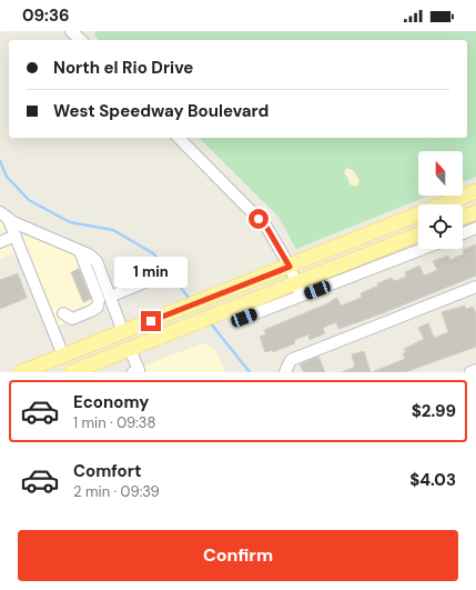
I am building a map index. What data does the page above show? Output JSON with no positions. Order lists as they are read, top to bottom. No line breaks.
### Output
{"north":"top","page":{"status":"09:36","banner":["North el Rio Drive","West Speedway Boulevard"],"bubble":"1 min","list":[{"name":"Economy","note":"1 min · 09:38","value":"$2.99"},{"name":"Comfort","note":"2 min · 09:39","value":"$4.03"}],"buttons":"Confirm"}}
